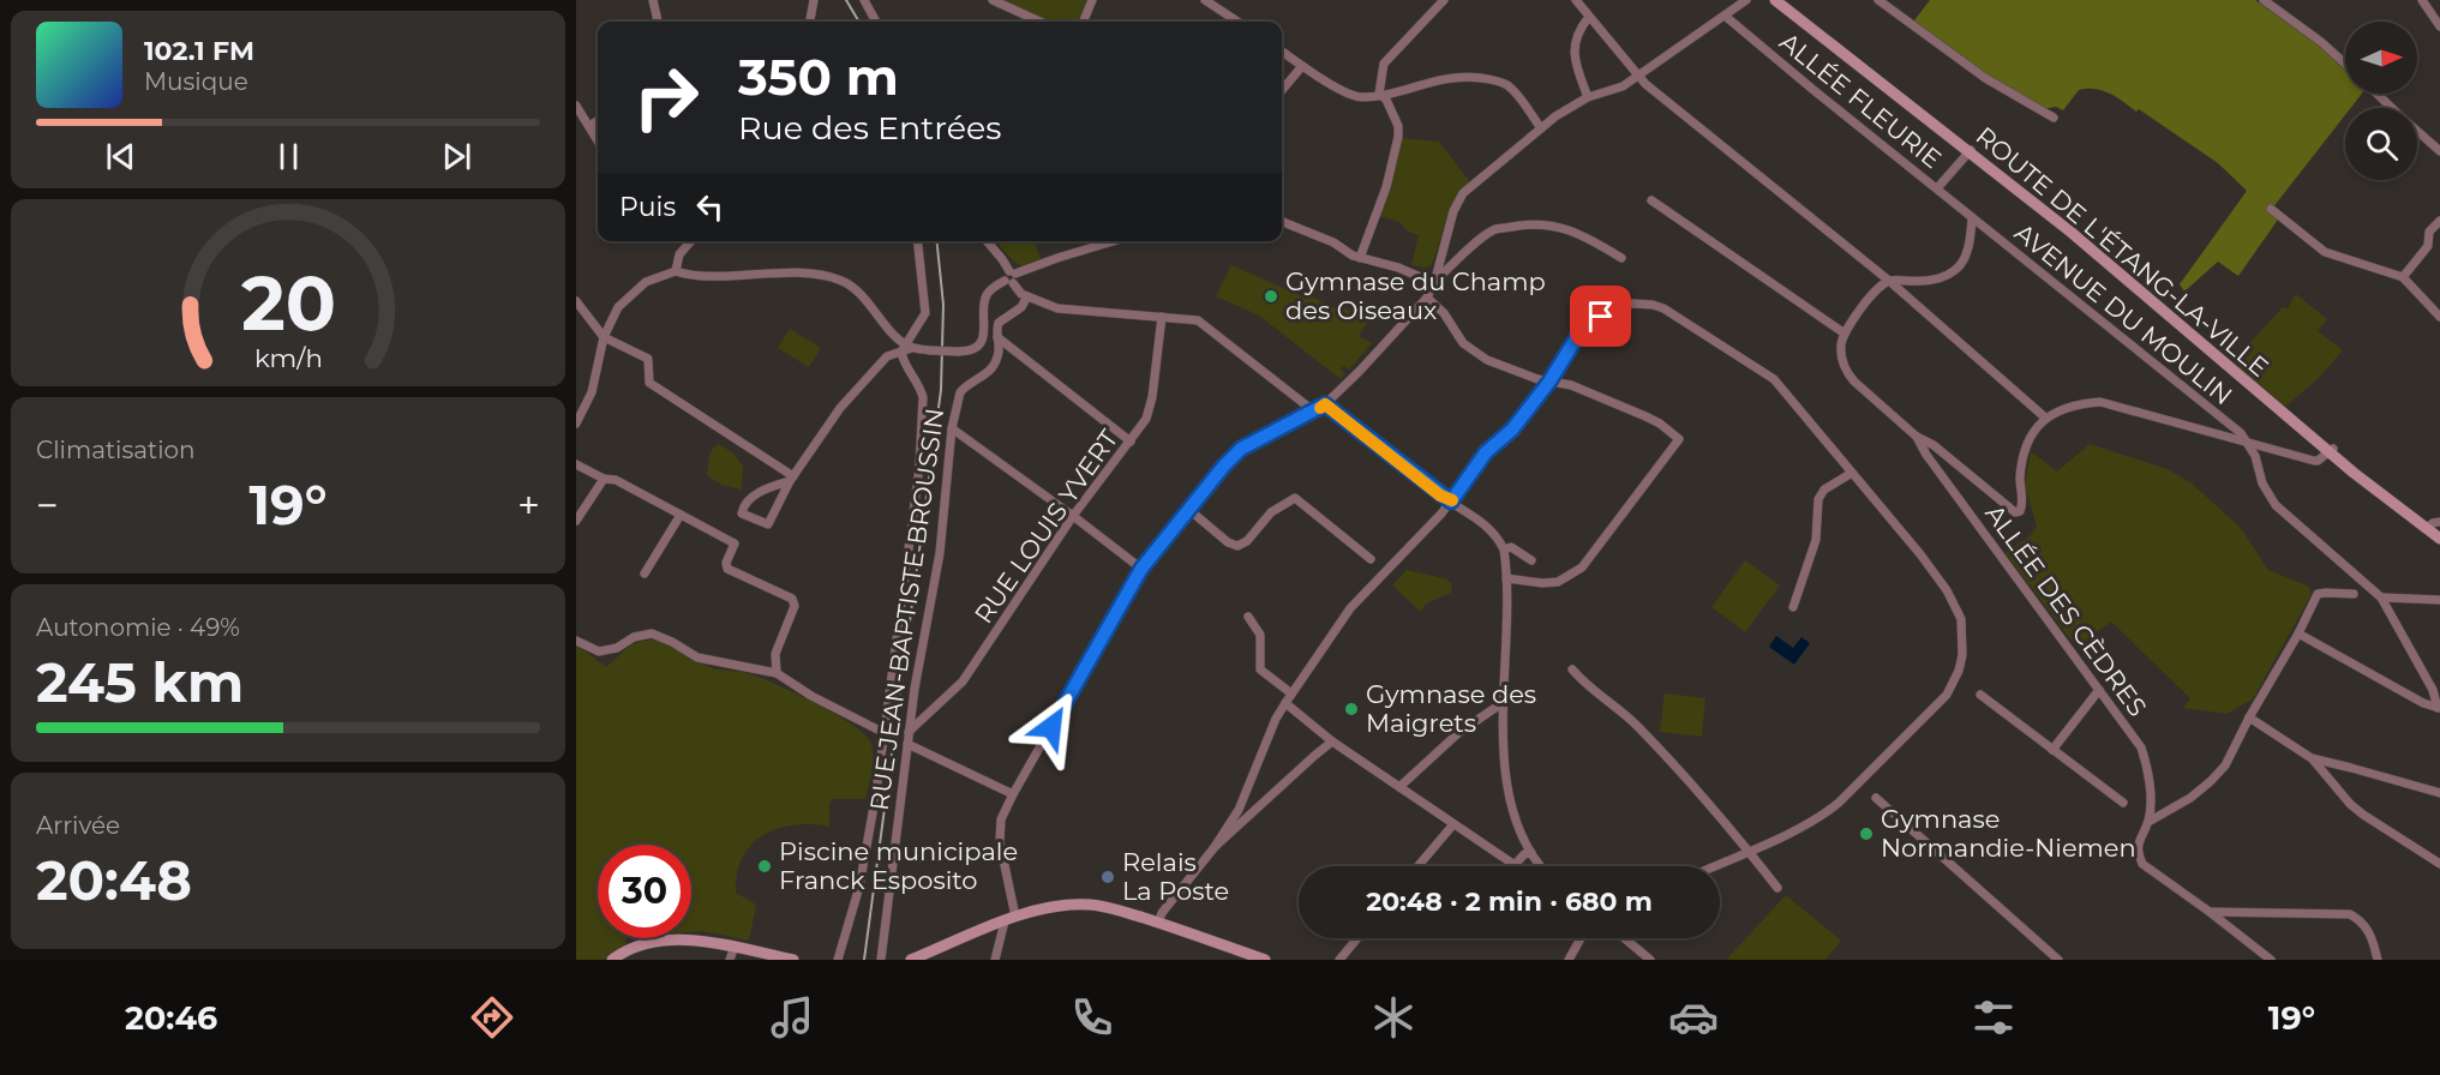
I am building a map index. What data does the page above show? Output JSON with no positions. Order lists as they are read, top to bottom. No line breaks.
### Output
{"streets":{"street":["ALLÉE FLEURIE","ROUTE DE L'ÉTANG-LA-VILLE","AVENUE DU MOULIN","RUE LOUIS YVERT","RUE JEAN-BAPTISTE BROUSSIN","ALLÉE DES CÈDRES"]},"crossings":[["ALLÉE FLEURIE","AVENUE DU MOULIN"],["RUE LOUIS YVERT","RUE JEAN-BAPTISTE BROUSSIN"]],"places":["Gymnase du Champ des Oiseaux","Gymnase des Maigrets","Gymnase Normandie-Niemen","Piscine municipale Franck Esposito","Relais La Poste"],"north":"right","page":{"song":["102.1 FM","Musique"],"turn":["350 m","Rue des Entrées"],"then":"Puis","tile":["Climatisation",["Autonomie · 49%","245 km"],["Arrivée","20:48"]],"heat":["−","19°","+"],"limit":"30","trip":"20:48 · 2 min · 680 m","tabs":["20:46","19°"],"gauge":["20","km/h"]}}
